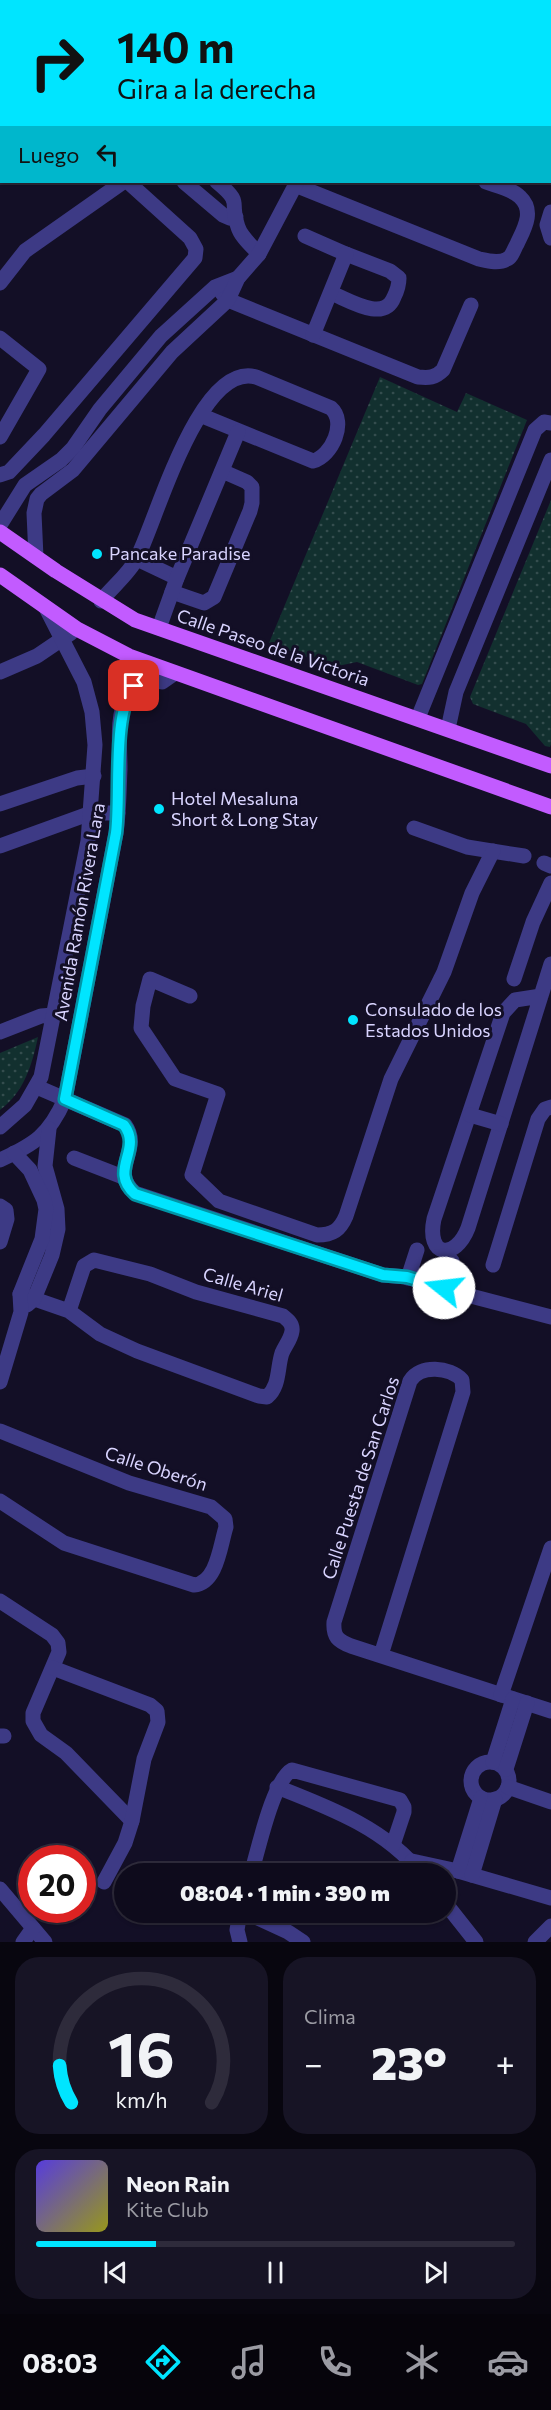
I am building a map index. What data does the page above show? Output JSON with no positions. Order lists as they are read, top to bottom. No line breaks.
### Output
{"streets":{"main road":["Calle Paseo de la Victoria"],"street":["Avenida Ramón Rivera Lara","Calle Ariel","Calle Oberón","Calle Puesta de San Carlos"]},"places":["Pancake Paradise","Hotel Mesaluna Short & Long Stay","Consulado de los Estados Unidos"],"page":{"turn":["140 m","Gira a la derecha"],"then":"Luego","limit":"20","trip":"08:04 · 1 min · 390 m","tile":"Clima","heat":["−","23°","+"],"song":["Neon Rain","Kite Club"],"tabs":"08:03","gauge":["16","km/h"]}}
